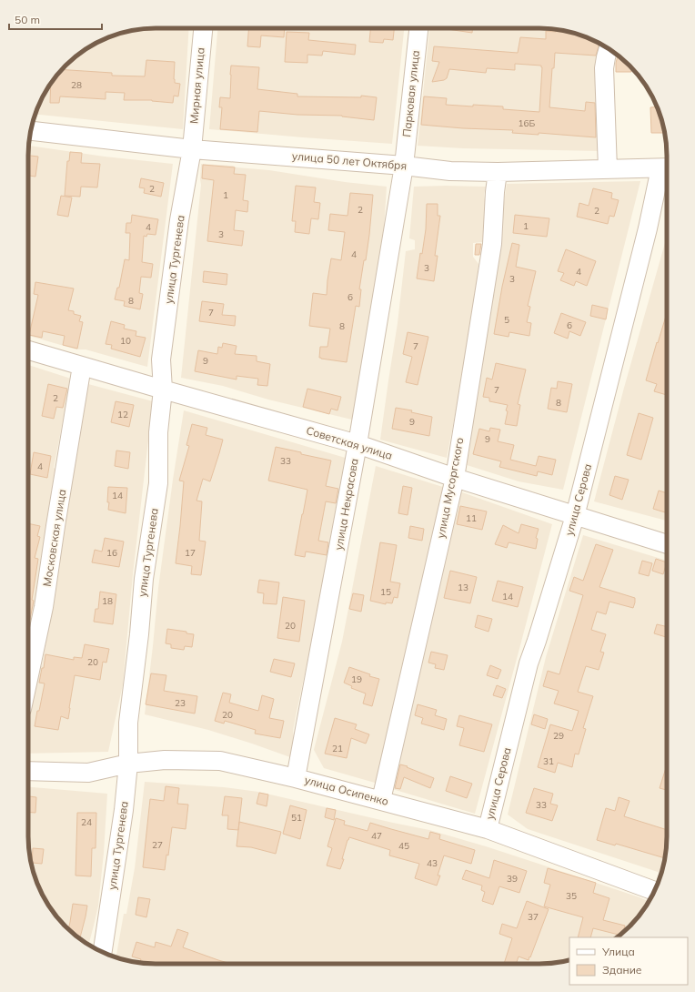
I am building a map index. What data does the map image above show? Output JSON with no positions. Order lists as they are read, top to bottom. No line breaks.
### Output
{"streets":{"street":["Мирная улица","Парковая улица","улица 50 лет Октября","улица Тургенева","Советская улица","улица Мусоргского","улица Серова","улица Некрасова","Московская улица","улица Осипенко"]},"crossings":[["Мирная улица","улица 50 лет Октября"],["Мирная улица","улица Тургенева"],["Парковая улица","улица 50 лет Октября"],["Парковая улица","улица Некрасова"],["улица 50 лет Октября","улица Тургенева"],["улица 50 лет Октября","улица Мусоргского"],["улица 50 лет Октября","улица Серова"],["улица 50 лет Октября","улица Некрасова"],["улица Тургенева","Советская улица"],["улица Тургенева","улица Осипенко"],["Советская улица","улица Мусоргского"],["Советская улица","улица Серова"],["Советская улица","улица Некрасова"],["Советская улица","Московская улица"],["улица Мусоргского","улица Осипенко"],["улица Серова","улица Осипенко"],["улица Некрасова","улица Осипенко"]],"house_numbers":["28","16Б","2","1","2","2","1","4","3","4","3","4","3","6","8","7","5","6","8","10","7","9","7","2","8","12","9","9","33","4","14","11","16","17","13","15","14","18","20","20","19","23","20","29","21","31","33","51","24","47","27","45","43","39","35","37"],"legend":["Улица","Здание"],"scale_bar":"50 m"}
